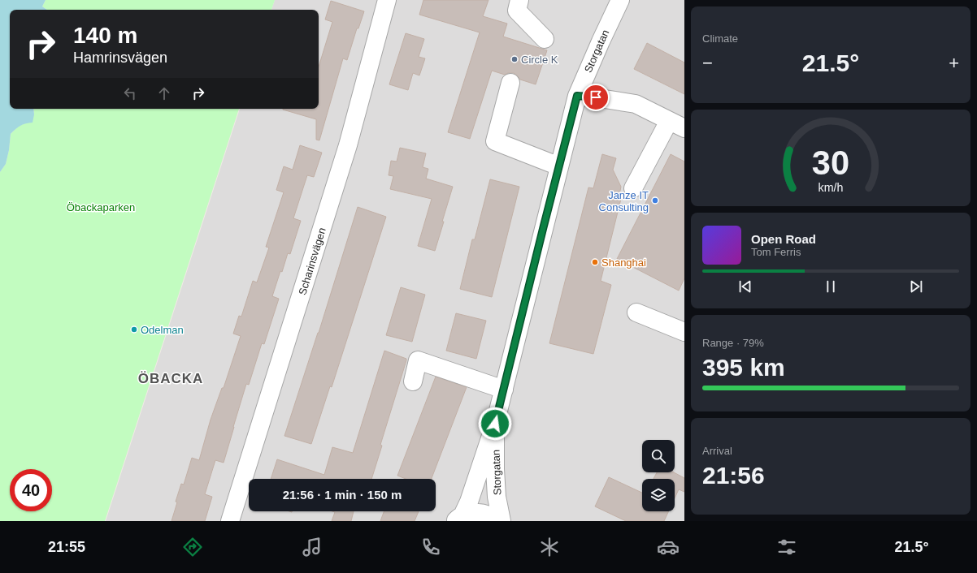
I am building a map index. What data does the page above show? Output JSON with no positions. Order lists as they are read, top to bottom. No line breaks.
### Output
{"streets":{"street":["Storgatan","Scharinsvägen"]},"districts":["ÖBACKA"],"parks":["Öbackaparken"],"places":["Circle K","Janze IT Consulting","Shanghai","Odelman"],"page":{"tile":["Climate",["Range · 79%","395 km"],["Arrival","21:56"]],"turn":["140 m","Hamrinsvägen"],"heat":["−","21.5°","+"],"song":["Open Road","Tom Ferris"],"limit":"40","trip":"21:56 · 1 min · 150 m","tabs":["21:55","21.5°"],"gauge":["30","km/h"]}}
